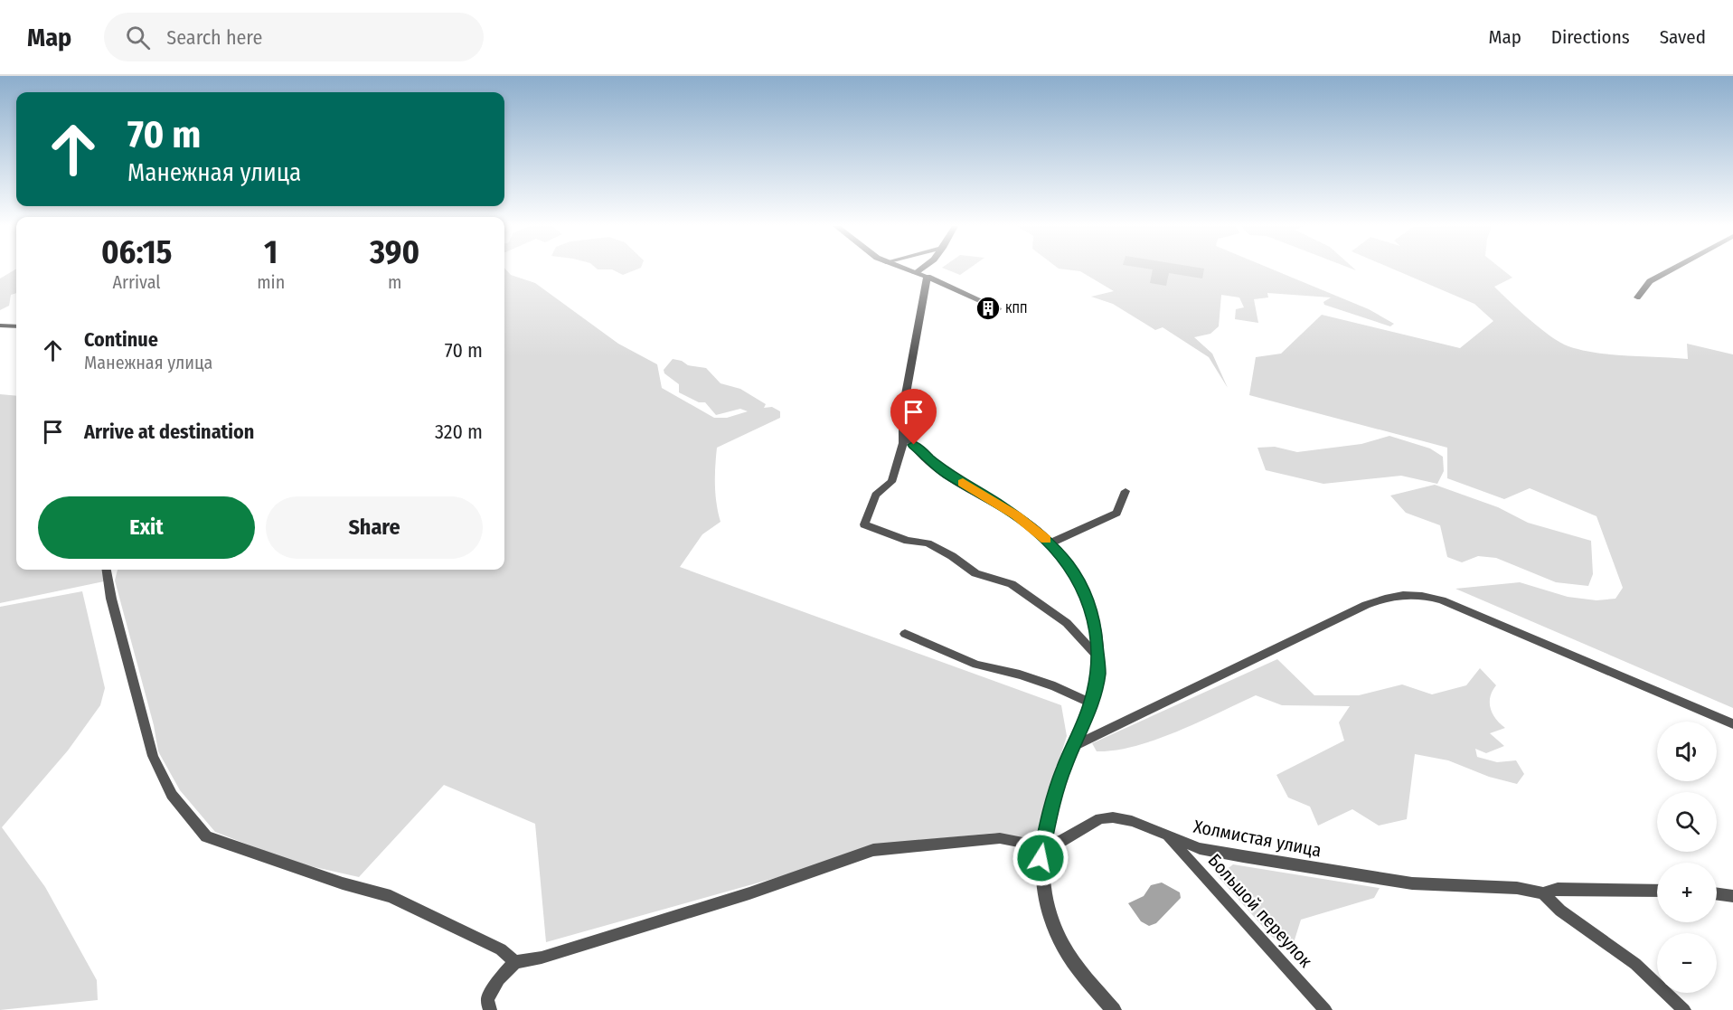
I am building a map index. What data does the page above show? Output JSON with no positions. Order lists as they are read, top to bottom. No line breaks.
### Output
{"streets":{"street":["Холмистая улица","Большой переулок"]},"crossings":[["Холмистая улица","Большой переулок"]],"places":{"building":["КПП"]},"page":{"header":"Map","search":"Search here","nav":["Map","Directions","Saved"],"turn":["70 m","Манежная улица"],"eta":["06:15","Arrival","1","min","390","m"],"list":[{"name":"Continue","note":"Манежная улица","value":"70 m"},{"name":"Arrive at destination","value":"320 m"}],"buttons":["Exit","Share"],"map_buttons":["+","−"]}}
